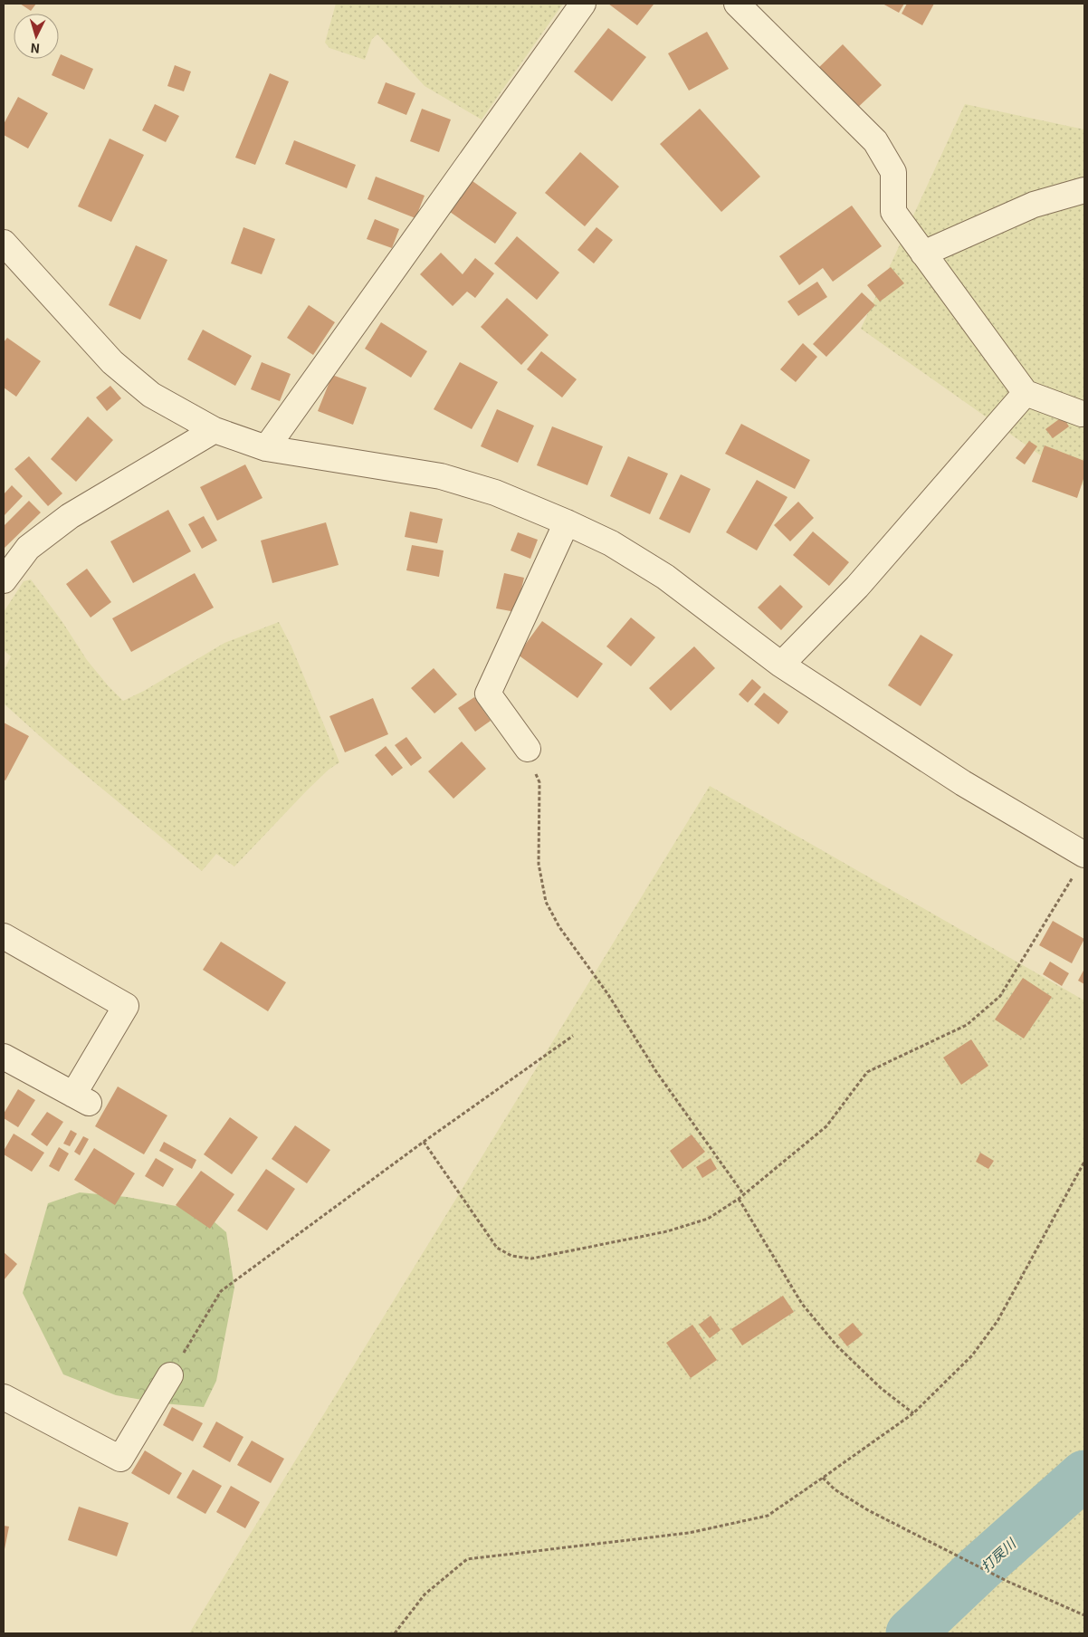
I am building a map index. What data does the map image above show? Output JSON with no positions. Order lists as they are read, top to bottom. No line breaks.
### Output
{"water":["打戻川"],"north":"bottom"}
